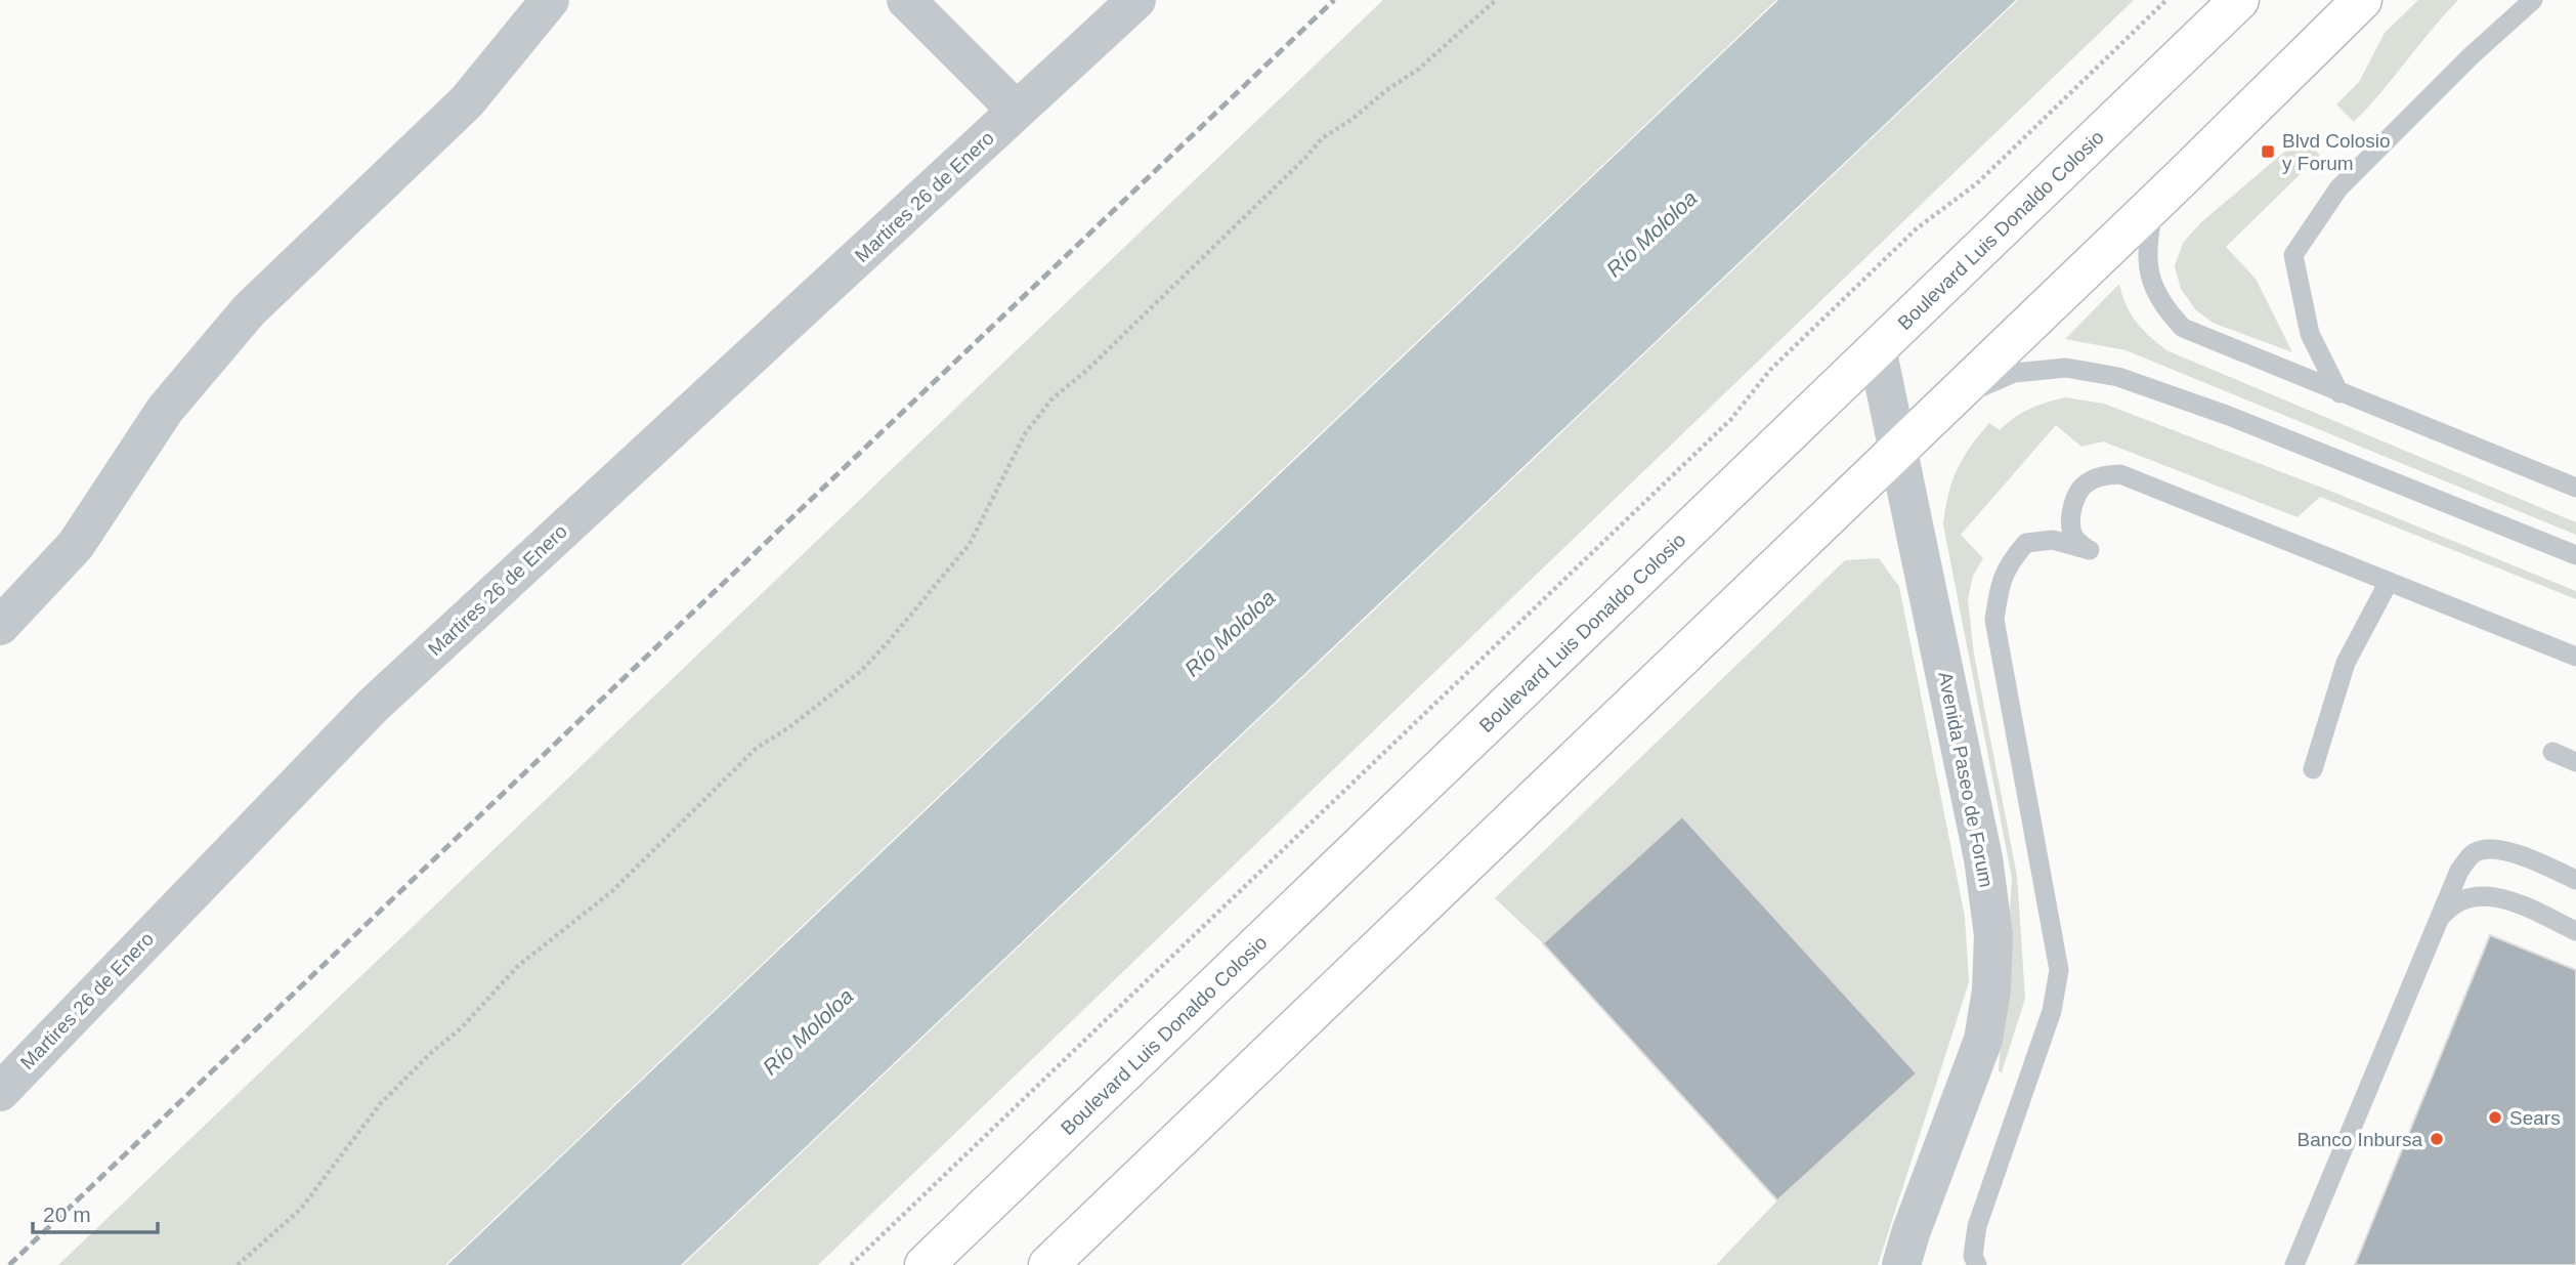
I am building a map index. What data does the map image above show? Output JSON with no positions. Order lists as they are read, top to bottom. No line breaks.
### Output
{"streets":{"main road":["Boulevard Luis Donaldo Colosio"],"street":["Martires 26 de Enero","Avenida Paseo de Forum"]},"crossings":[["Boulevard Luis Donaldo Colosio","Avenida Paseo de Forum"]],"water":["Río Mololoa"],"places":{"transit":["Blvd Colosio y Forum"],"other":["Sears","Banco Inbursa"]},"scale_bar":"20 m"}
